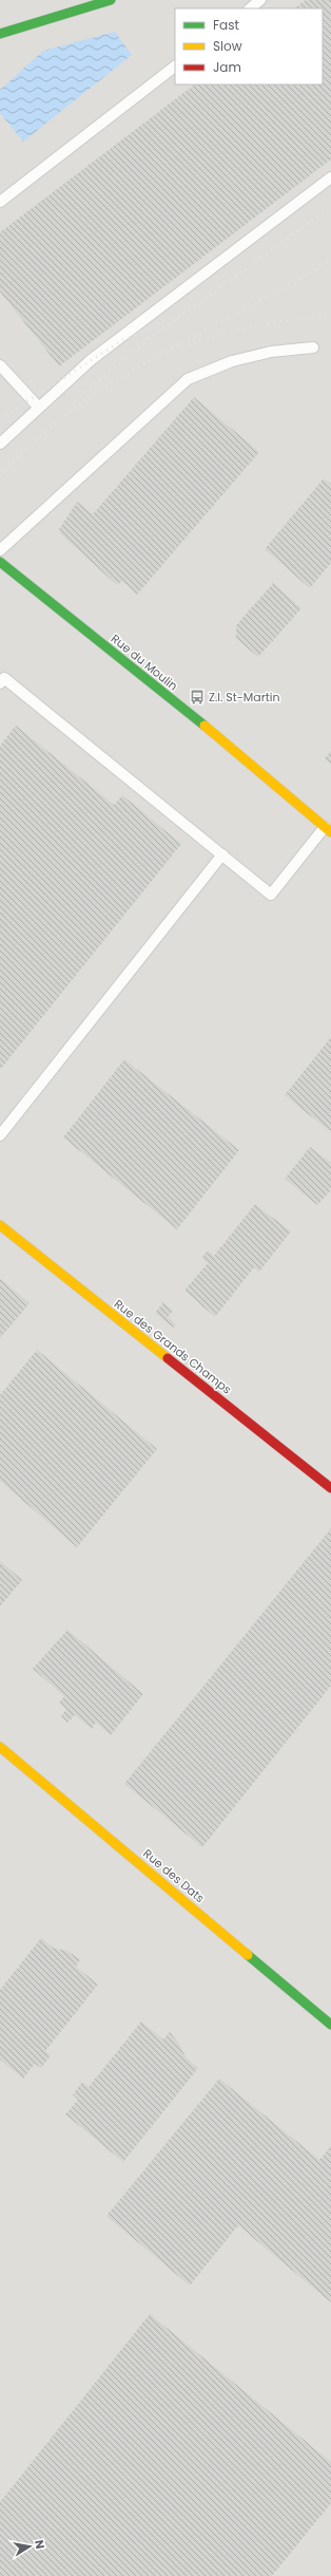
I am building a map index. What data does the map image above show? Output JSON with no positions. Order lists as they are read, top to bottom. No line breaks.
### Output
{"streets":{"street":["Rue du Moulin","Rue des Grands Champs","Rue des Dats"]},"places":{"bus stop":["Z.I. St-Martin"]},"legend":["Fast","Slow","Jam"],"north":"right"}
